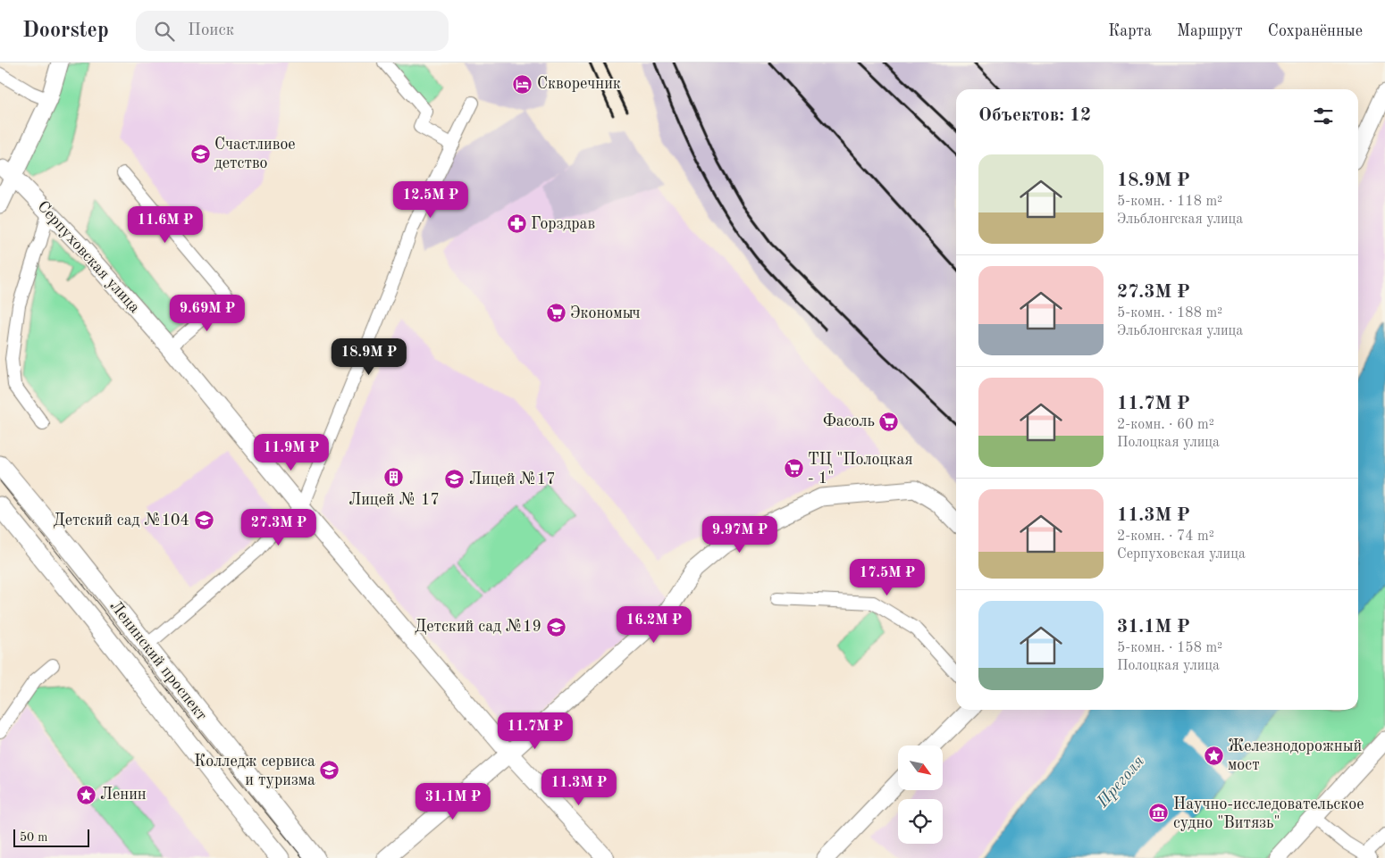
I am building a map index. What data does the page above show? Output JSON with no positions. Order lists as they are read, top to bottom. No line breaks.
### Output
{"streets":{"main road":["Ленинский проспект"],"street":["Серпуховская улица"]},"water":["Преголя"],"places":{"hotel":["Скворечник"],"school or university":["Счастливое детство","Лицей №17","Детский сад №104","Детский сад №19","Колледж сервиса и туризма"],"pharmacy":["Горздрав"],"supermarket":["Экономыч","Фасоль","ТЦ \"Полоцкая - 1\""],"building":["Лицей № 17"],"place":["Железнодорожный мост","Ленин"],"museum":["Научно-исследовательское судно \"Витязь\""]},"scale_bar":"50 m","north":"bottom right","page":{"header":"Doorstep","search":"Поиск","nav":["Карта","Маршрут","Сохранённые"],"heading":"Объектов: 12","list":[{"name":"18.9M ₽","note":"5-комн. · 118 m² · Эльблонгская улица"},{"name":"27.3M ₽","note":"5-комн. · 188 m² · Эльблонгская улица"},{"name":"11.7M ₽","note":"2-комн. · 60 m² · Полоцкая улица"},{"name":"11.3M ₽","note":"2-комн. · 74 m² · Серпуховская улица"},{"name":"31.1M ₽","note":"5-комн. · 158 m² · Полоцкая улица"}],"price":["12.5M ₽","11.6M ₽","9.69M ₽","18.9M ₽","11.9M ₽","27.3M ₽","9.97M ₽","17.5M ₽","16.2M ₽","11.7M ₽","11.3M ₽","31.1M ₽"],"scale":"50 m"}}
